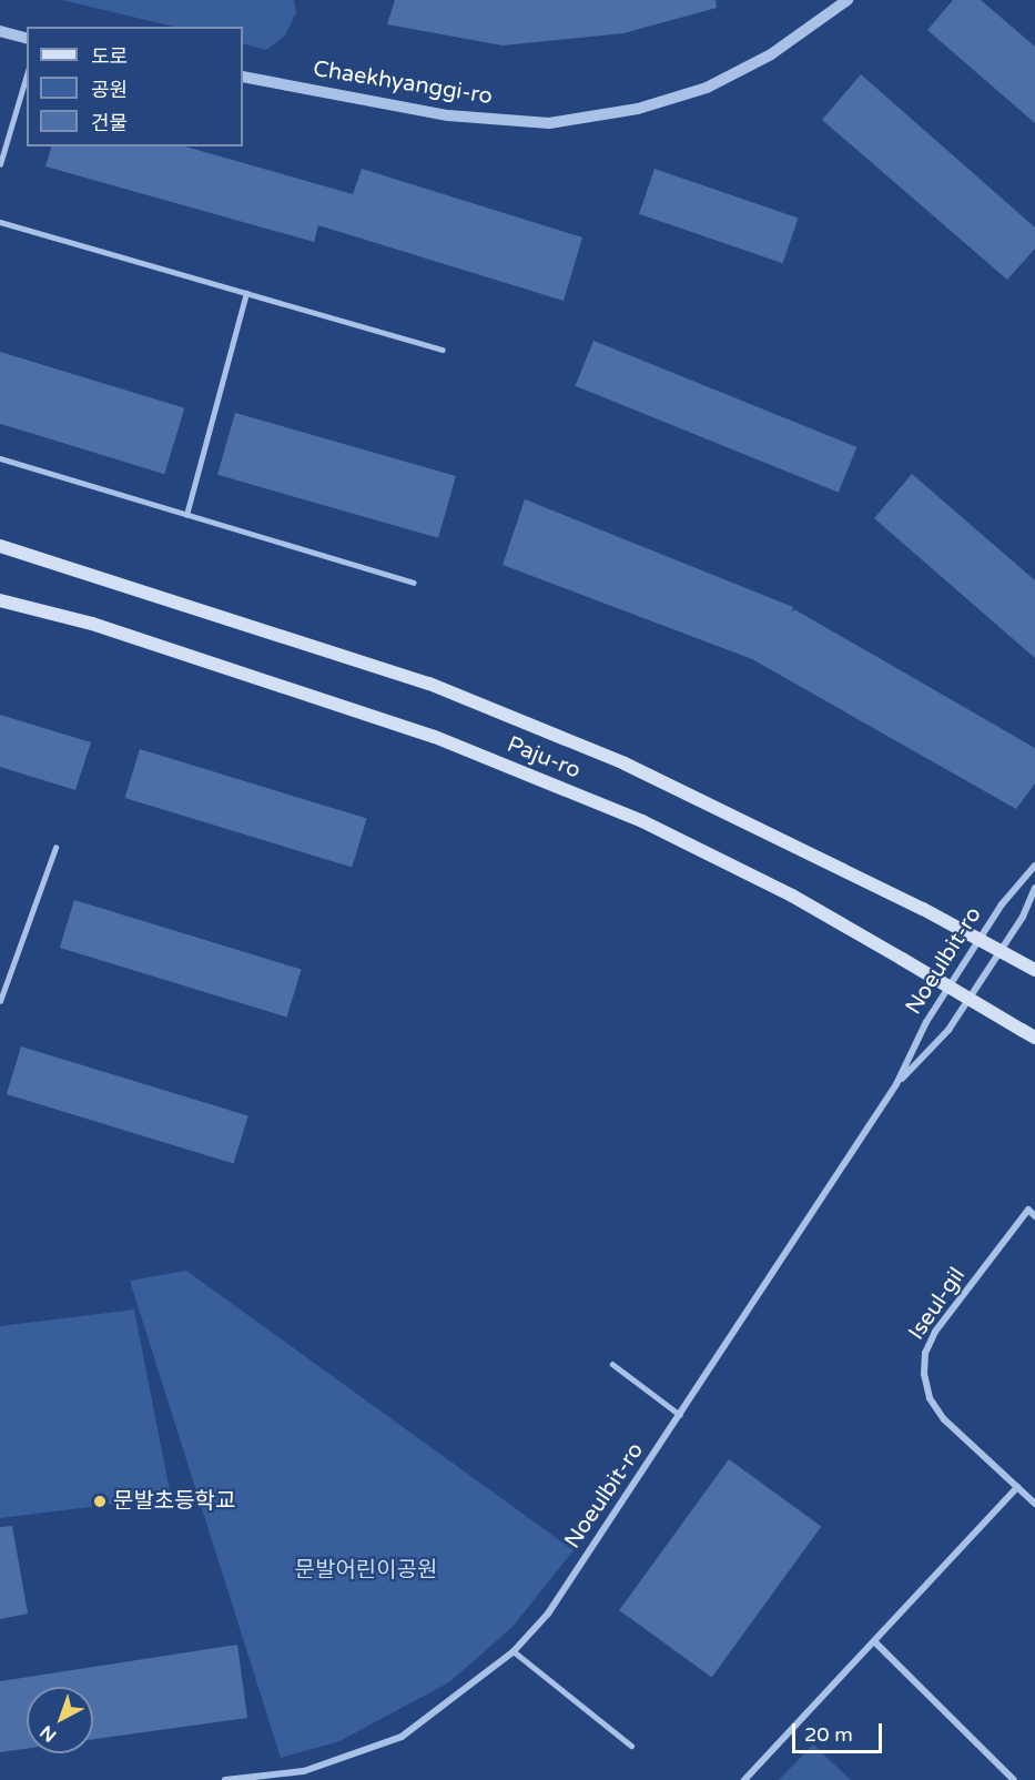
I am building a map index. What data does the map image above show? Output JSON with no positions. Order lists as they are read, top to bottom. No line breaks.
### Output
{"streets":{"main road":["Paju-ro"],"street":["Chaekhyanggi-ro","Noeulbit-ro","Iseul-gil"]},"parks":["문발어린이공원"],"places":["문발초등학교"],"legend":["도로","공원","건물"],"scale_bar":"20 m","north":"bottom left"}
